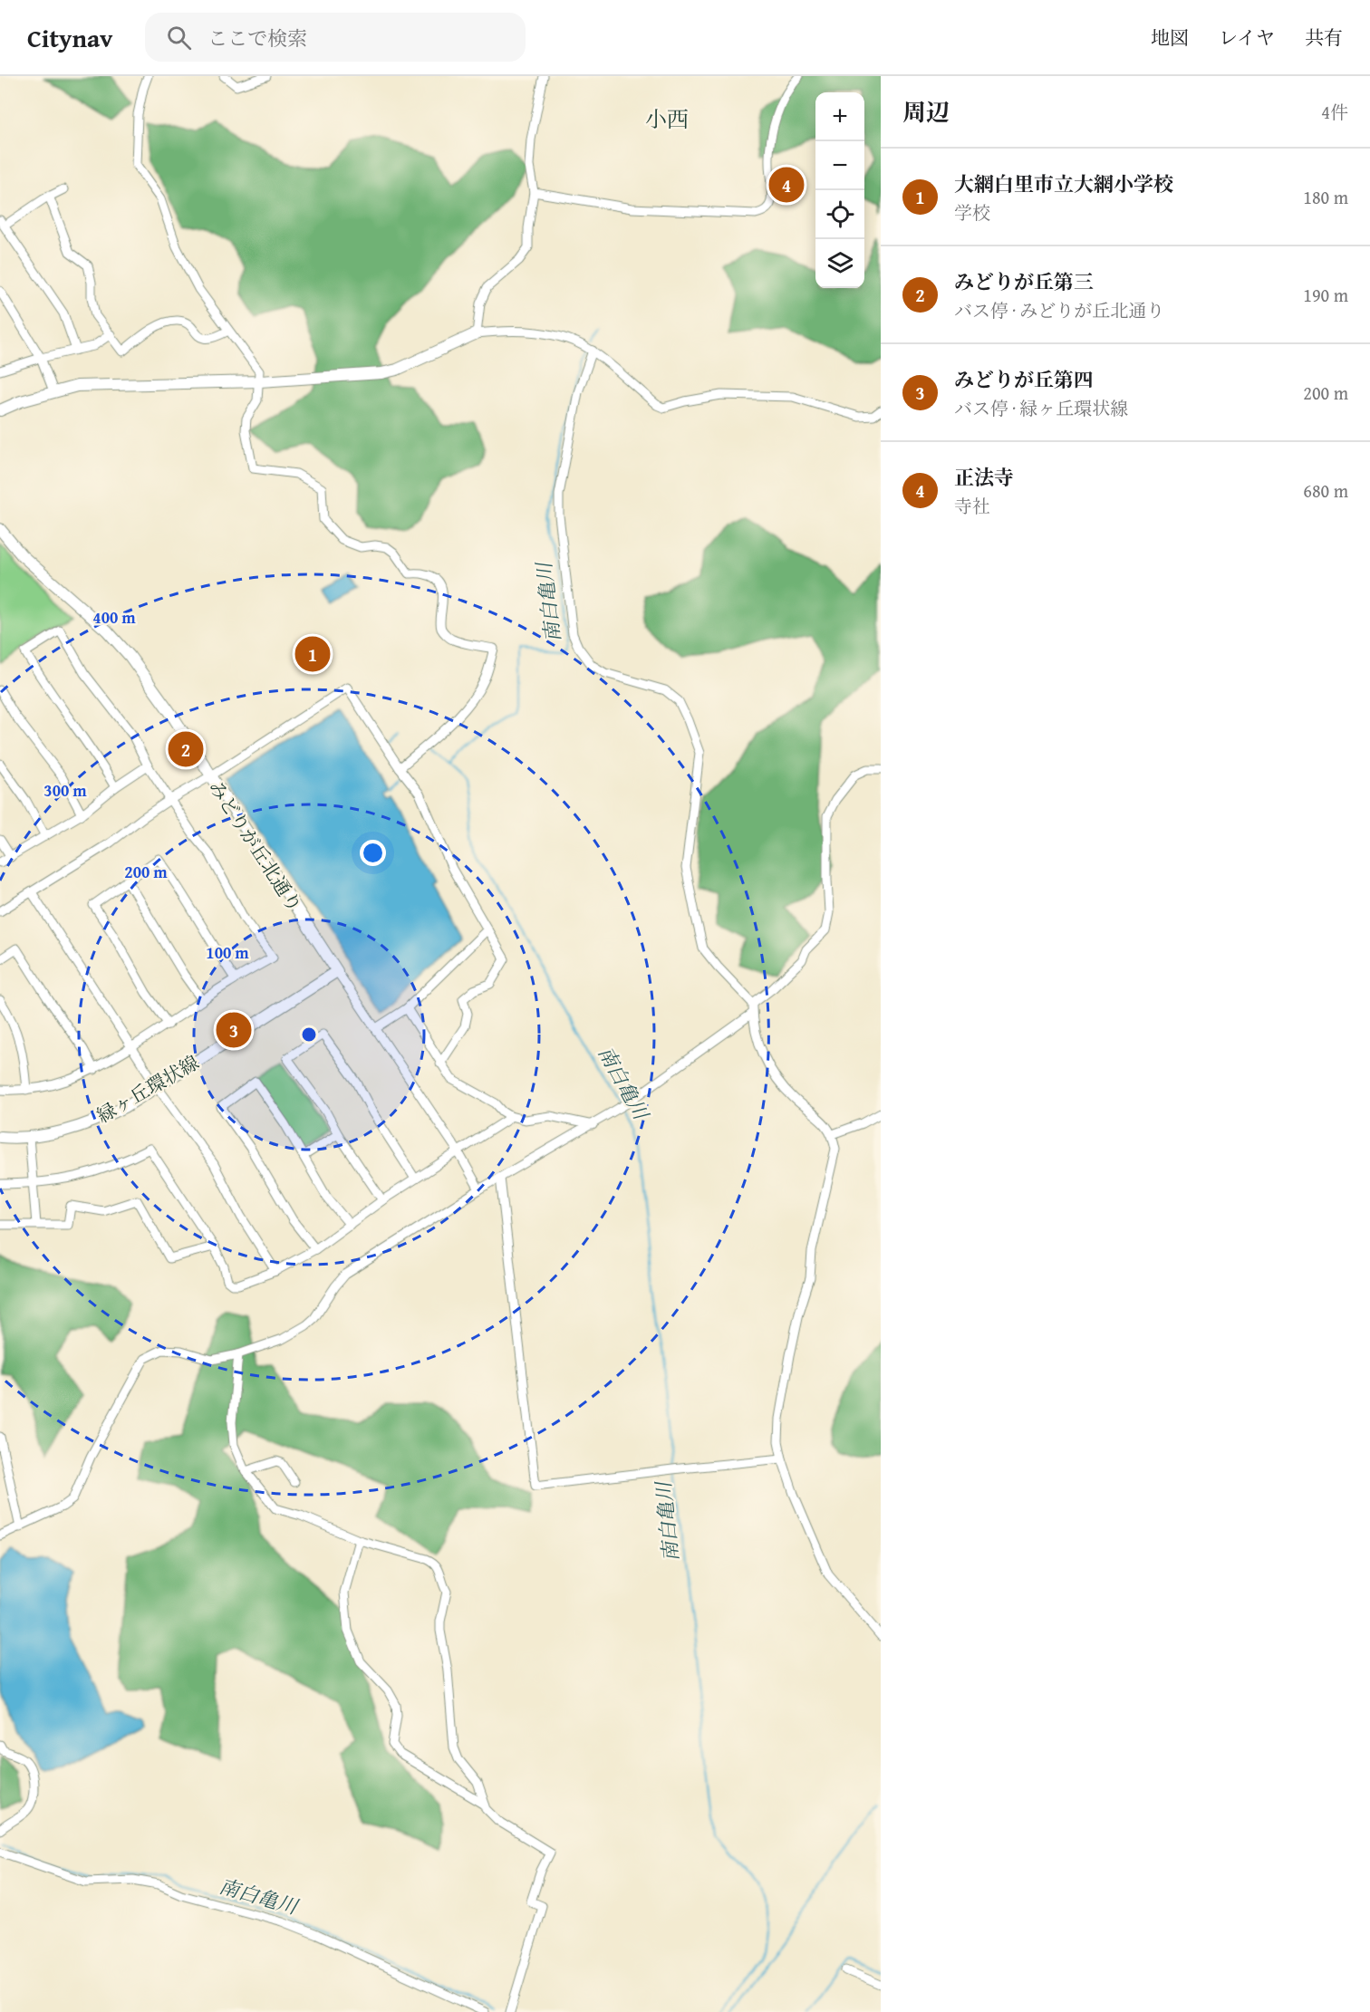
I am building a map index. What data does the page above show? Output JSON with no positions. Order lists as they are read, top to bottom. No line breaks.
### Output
{"streets":{"street":["みどりが丘北通り","緑ヶ丘環状線"]},"crossings":[["みどりが丘北通り","緑ヶ丘環状線"]],"districts":["小西"],"water":["南白亀川"],"page":{"header":"Citynav","search":"ここで検索","nav":["地図","レイヤ","共有"],"heading":["周辺","4件"],"map_buttons":["+","−"],"list":[{"mark":"1","name":"大網白里市立大網小学校","note":"学校","value":"180 m"},{"mark":"2","name":"みどりが丘第三","note":"バス停 · みどりが丘北通り","value":"190 m"},{"mark":"3","name":"みどりが丘第四","note":"バス停 · 緑ヶ丘環状線","value":"200 m"},{"mark":"4","name":"正法寺","note":"寺社","value":"680 m"}],"pins":["4","1","2","3"]},"rings":["400 m","300 m","200 m","100 m"]}
